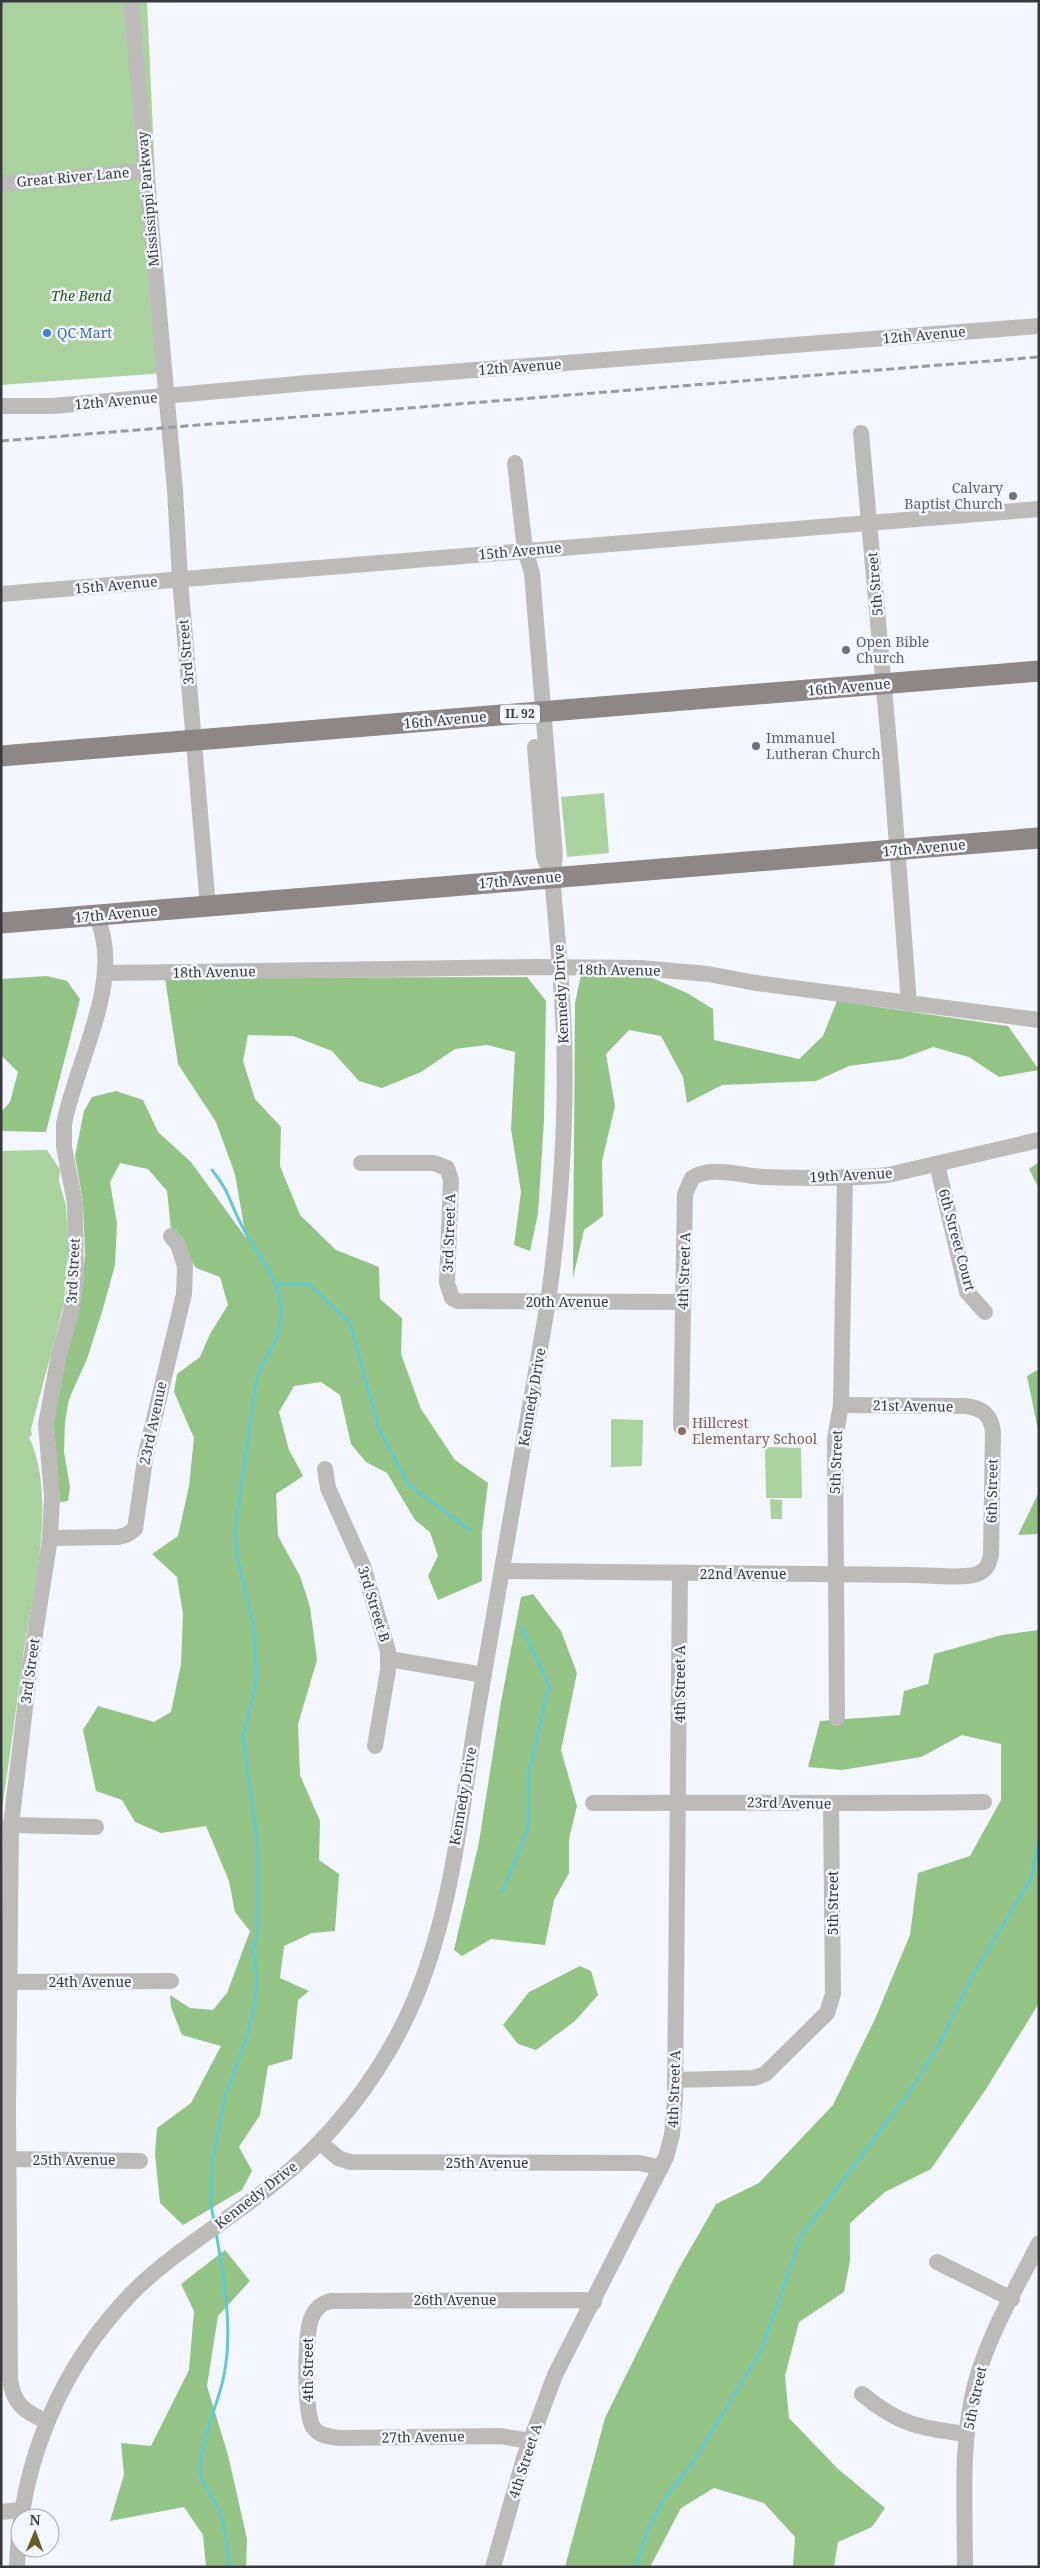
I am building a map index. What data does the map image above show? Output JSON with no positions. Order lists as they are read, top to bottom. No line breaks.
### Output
{"streets":{"main road":["16th Avenue","IL 92","17th Avenue"],"street":["Great River Lane","Mississippi Parkway","12th Avenue","15th Avenue","5th Street","3rd Street","18th Avenue","Kennedy Drive","19th Avenue","3rd Street A","6th Street Court","4th Street A","20th Avenue","21st Avenue","23rd Avenue","6th Street","22nd Avenue","3rd Street B","24th Avenue","25th Avenue","26th Avenue","4th Street","27th Avenue"]},"crossings":[["Great River Lane","Mississippi Parkway"],["Mississippi Parkway","12th Avenue"],["Mississippi Parkway","3rd Street"],["12th Avenue","3rd Street"],["15th Avenue","5th Street"],["15th Avenue","3rd Street"],["15th Avenue","Kennedy Drive"],["5th Street","16th Avenue"],["5th Street","17th Avenue"],["5th Street","18th Avenue"],["5th Street","19th Avenue"],["5th Street","4th Street A"],["5th Street","21st Avenue"],["5th Street","23rd Avenue"],["5th Street","22nd Avenue"],["3rd Street","16th Avenue"],["3rd Street","17th Avenue"],["3rd Street","18th Avenue"],["3rd Street","Kennedy Drive"],["3rd Street","23rd Avenue"],["3rd Street","24th Avenue"],["3rd Street","25th Avenue"],["16th Avenue","Kennedy Drive"],["17th Avenue","Kennedy Drive"],["18th Avenue","Kennedy Drive"],["Kennedy Drive","20th Avenue"],["Kennedy Drive","22nd Avenue"],["Kennedy Drive","25th Avenue"],["19th Avenue","6th Street Court"],["19th Avenue","4th Street A"],["3rd Street A","20th Avenue"],["4th Street A","20th Avenue"],["4th Street A","23rd Avenue"],["4th Street A","22nd Avenue"],["4th Street A","25th Avenue"],["4th Street A","26th Avenue"],["4th Street A","27th Avenue"],["21st Avenue","6th Street"],["6th Street","22nd Avenue"],["26th Avenue","4th Street"],["4th Street","27th Avenue"]],"parks":["The Bend"],"places":["QC Mart","Calvary Baptist Church","Open Bible Church","Immanuel Lutheran Church","Hillcrest Elementary School"],"north":"top"}
